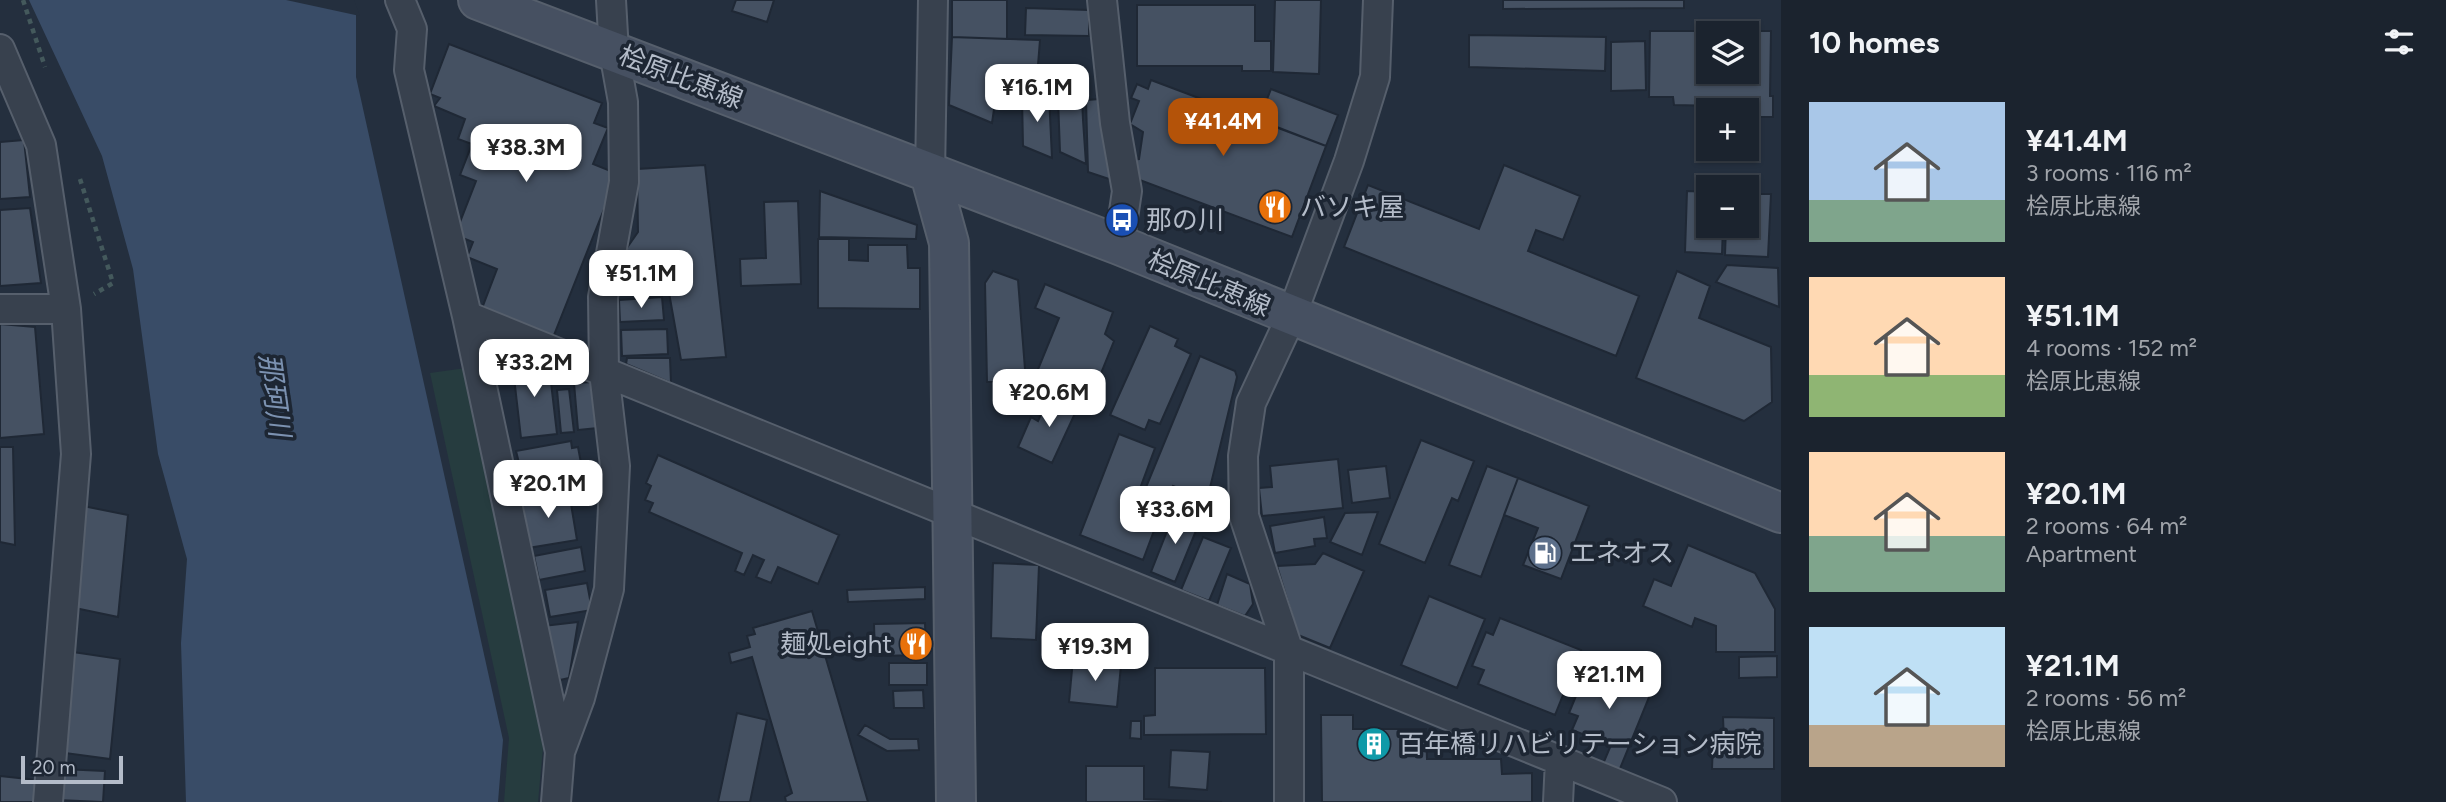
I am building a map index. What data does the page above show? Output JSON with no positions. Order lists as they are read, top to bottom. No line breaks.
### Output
{"streets":{"main road":["桧原比恵線"]},"water":["那珂川"],"places":{"restaurant":["バソキ屋","麺処eight"],"bus stop":["那の川"],"fuel station":["エネオス"],"building":["百年橋リハビリテーション病院"]},"scale_bar":"20 m","page":{"heading":"10 homes","map_buttons":["+","−"],"price":["¥16.1M","¥41.4M","¥38.3M","¥51.1M","¥33.2M","¥20.6M","¥20.1M","¥33.6M","¥19.3M","¥21.1M"],"list":[{"name":"¥41.4M","note":"3 rooms · 116 m² · 桧原比恵線"},{"name":"¥51.1M","note":"4 rooms · 152 m² · 桧原比恵線"},{"name":"¥20.1M","note":"2 rooms · 64 m² · Apartment"},{"name":"¥21.1M","note":"2 rooms · 56 m² · 桧原比恵線"}],"scale":"20 m"}}
